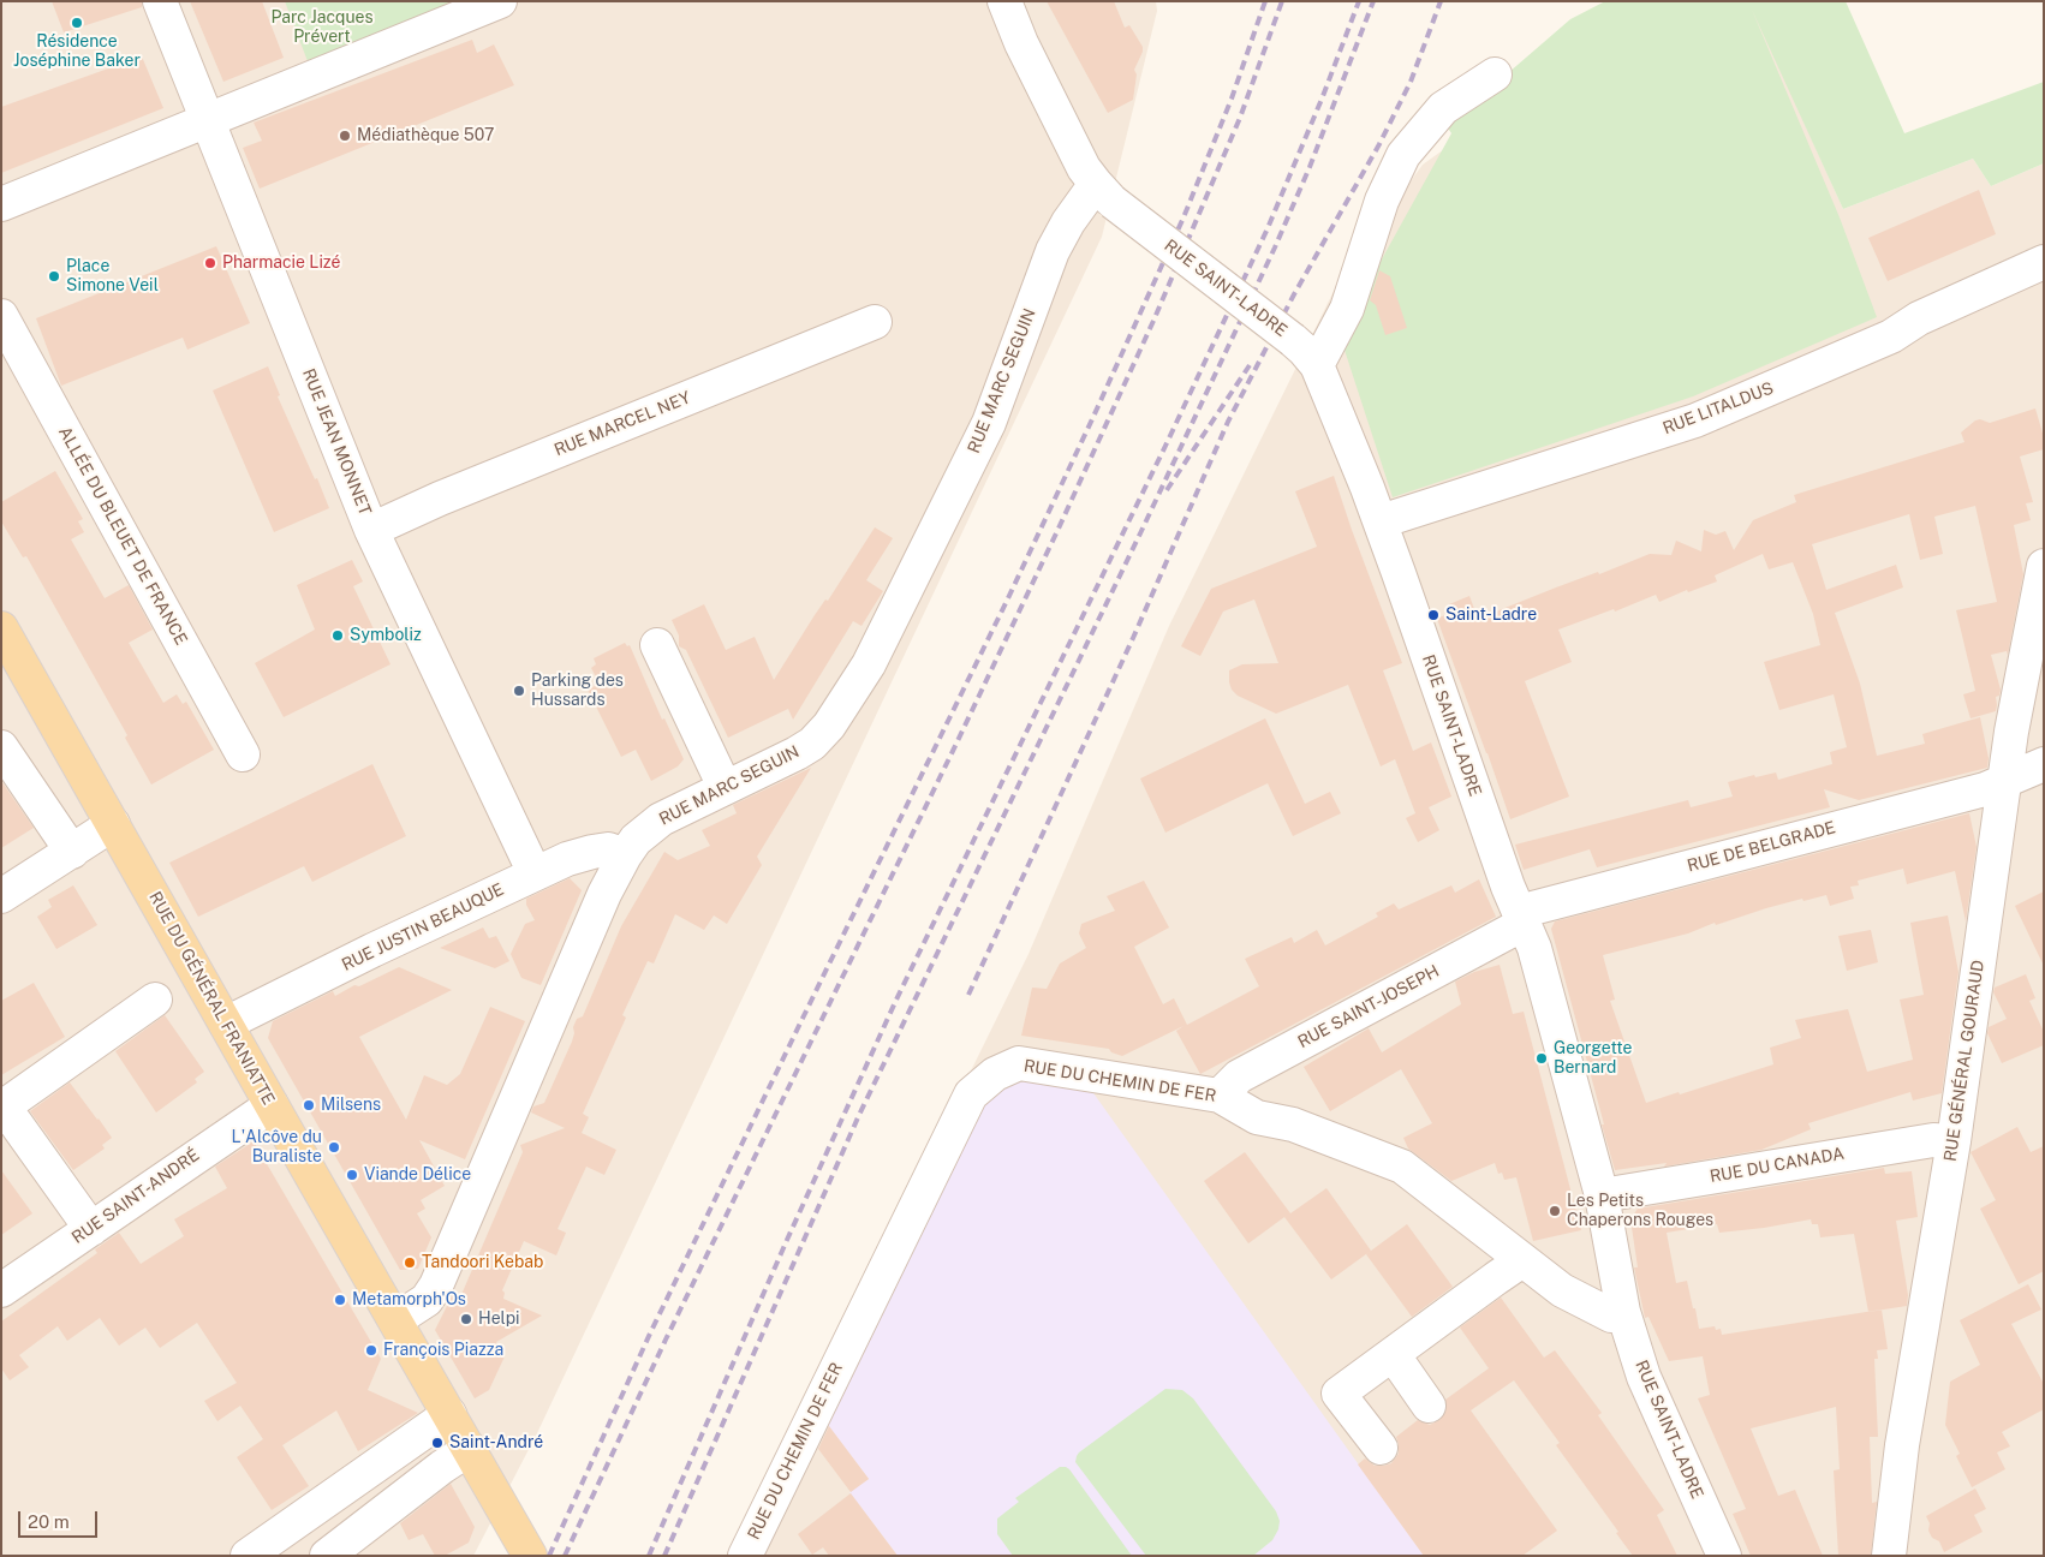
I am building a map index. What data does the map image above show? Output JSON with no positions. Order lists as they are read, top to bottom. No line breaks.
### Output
{"streets":{"main road":["RUE DU GÉNÉRAL FRANIATTE"],"street":["RUE SAINT-LADRE","RUE MARC SEGUIN","RUE LITALDUS","RUE MARCEL NEY","RUE JEAN MONNET","ALLÉE DU BLEUET DE FRANCE","RUE DE BELGRADE","RUE JUSTIN BEAUQUE","RUE SAINT-JOSEPH","RUE GÉNÉRAL GOURAUD","RUE DU CHEMIN DE FER","RUE DU CANADA","RUE SAINT-ANDRÉ"]},"crossings":[["RUE SAINT-LADRE","RUE MARC SEGUIN"],["RUE SAINT-LADRE","RUE LITALDUS"],["RUE SAINT-LADRE","RUE DE BELGRADE"],["RUE SAINT-LADRE","RUE SAINT-JOSEPH"],["RUE SAINT-LADRE","RUE DU CHEMIN DE FER"],["RUE SAINT-LADRE","RUE DU CANADA"],["RUE MARC SEGUIN","RUE JUSTIN BEAUQUE"],["RUE MARC SEGUIN","RUE DU GÉNÉRAL FRANIATTE"],["RUE MARCEL NEY","RUE JEAN MONNET"],["RUE JEAN MONNET","RUE JUSTIN BEAUQUE"],["RUE DE BELGRADE","RUE SAINT-JOSEPH"],["RUE DE BELGRADE","RUE GÉNÉRAL GOURAUD"],["RUE JUSTIN BEAUQUE","RUE DU GÉNÉRAL FRANIATTE"],["RUE DU GÉNÉRAL FRANIATTE","RUE SAINT-ANDRÉ"],["RUE SAINT-JOSEPH","RUE DU CHEMIN DE FER"],["RUE GÉNÉRAL GOURAUD","RUE DU CANADA"]],"parks":["Parc Jacques Prévert"],"places":["Résidence Joséphine Baker","Médiathèque 507","Pharmacie Lizé","Place Simone Veil","Saint-Ladre","Symboliz","Parking des Hussards","Georgette Bernard","Milsens","L'Alcôve du Buraliste","Viande Délice","Les Petits Chaperons Rouges","Tandoori Kebab","Metamorph'Os","Helpi","François Piazza","Saint-André"],"scale_bar":"20 m"}
